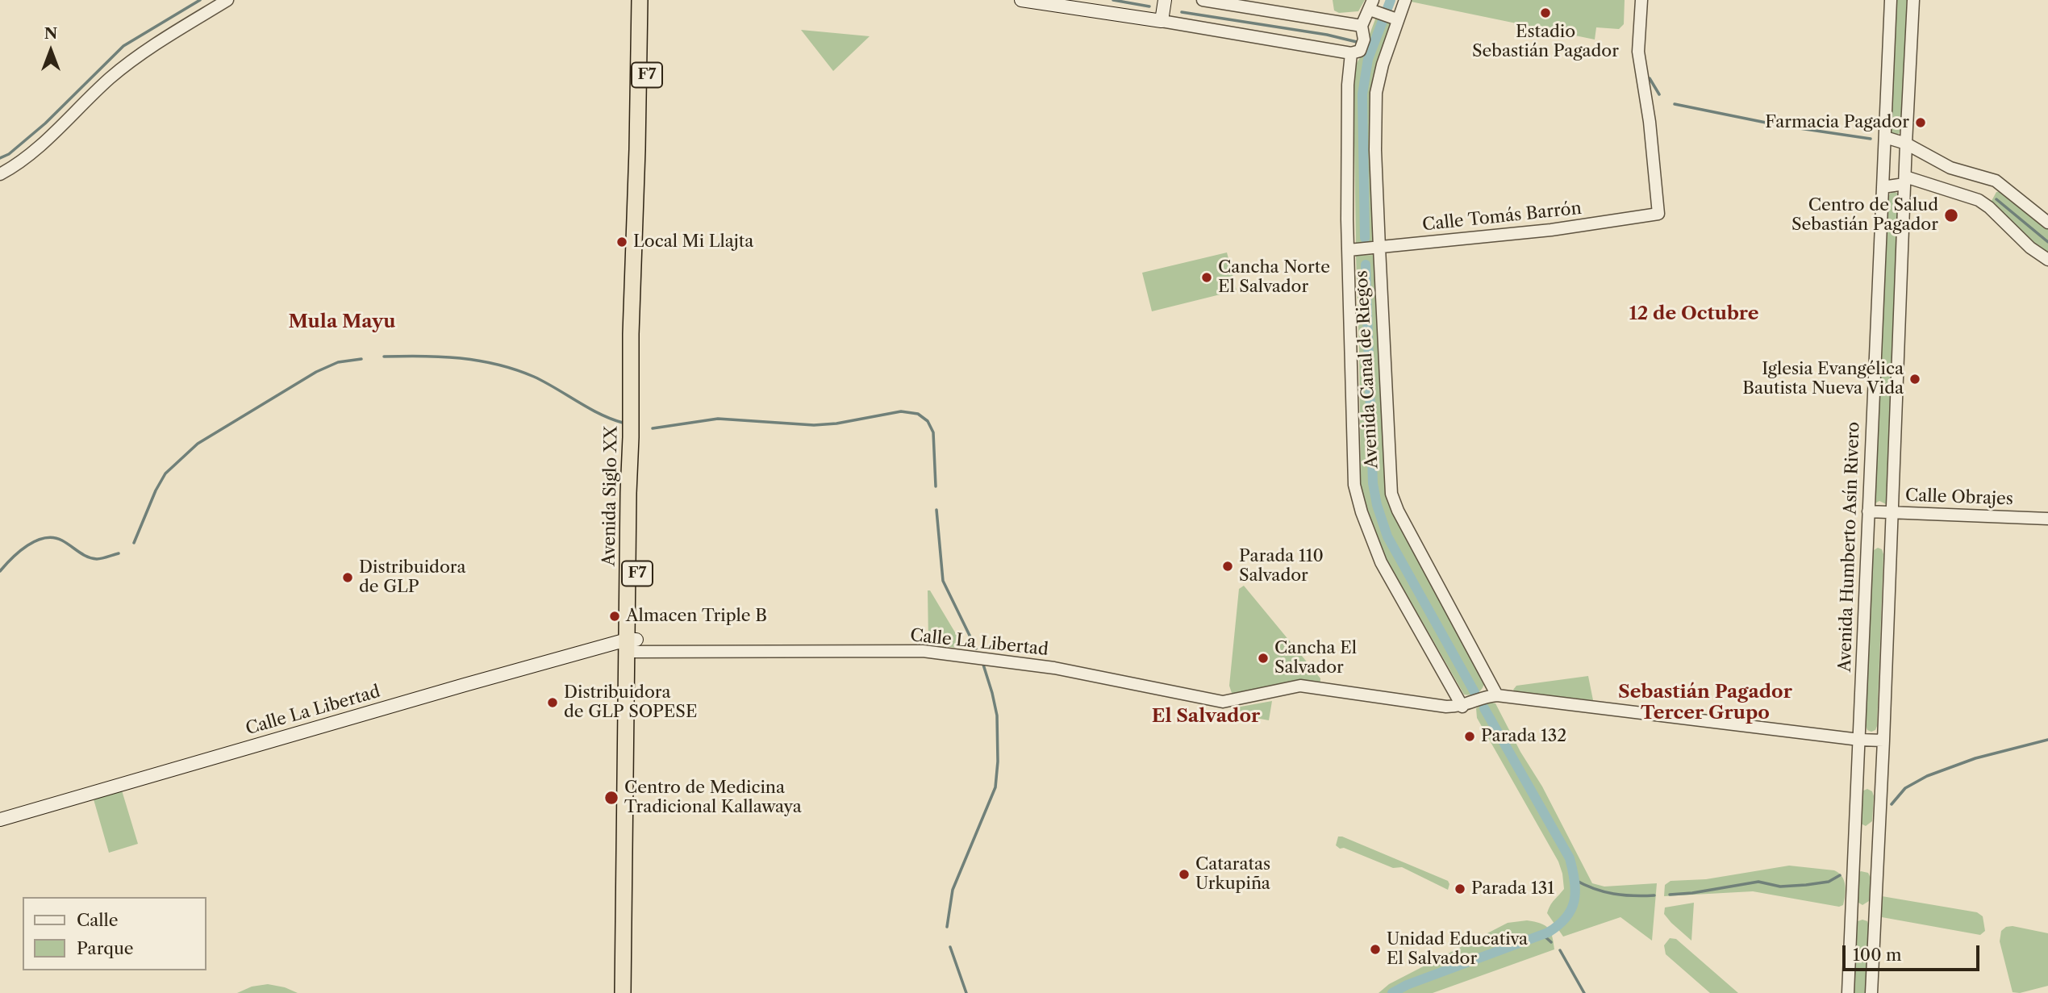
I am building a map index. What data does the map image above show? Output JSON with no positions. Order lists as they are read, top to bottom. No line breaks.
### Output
{"streets":{"highway":["F7","Avenida Siglo XX"],"main road":["Calle La Libertad"],"street":["Calle Tomás Barrón","Avenida Canal de Riegos","Calle Obrajes","Avenida Humberto Asín Rivero"]},"crossings":[["Calle Tomás Barrón","Avenida Canal de Riegos"],["Avenida Canal de Riegos","Calle La Libertad"],["Avenida Siglo XX","Calle La Libertad"],["Calle Obrajes","Avenida Humberto Asín Rivero"]],"districts":["12 de Octubre","Mula Mayu","Sebastián Pagador Tercer Grupo","El Salvador"],"places":["Estadio Sebastián Pagador","Farmacia Pagador","Centro de Salud Sebastián Pagador","Local Mi Llajta","Cancha Norte El Salvador","Iglesia Evangélica Bautista Nueva Vida","Parada 110 Salvador","Distribuidora de GLP","Almacen Triple B","Cancha El Salvador","Distribuidora de GLP SOPESE","Parada 132","Centro de Medicina Tradicional Kallawaya","Cataratas Urkupiña","Parada 131","Unidad Educativa El Salvador"],"legend":["Calle","Parque"],"scale_bar":"100 m","north":"top"}
